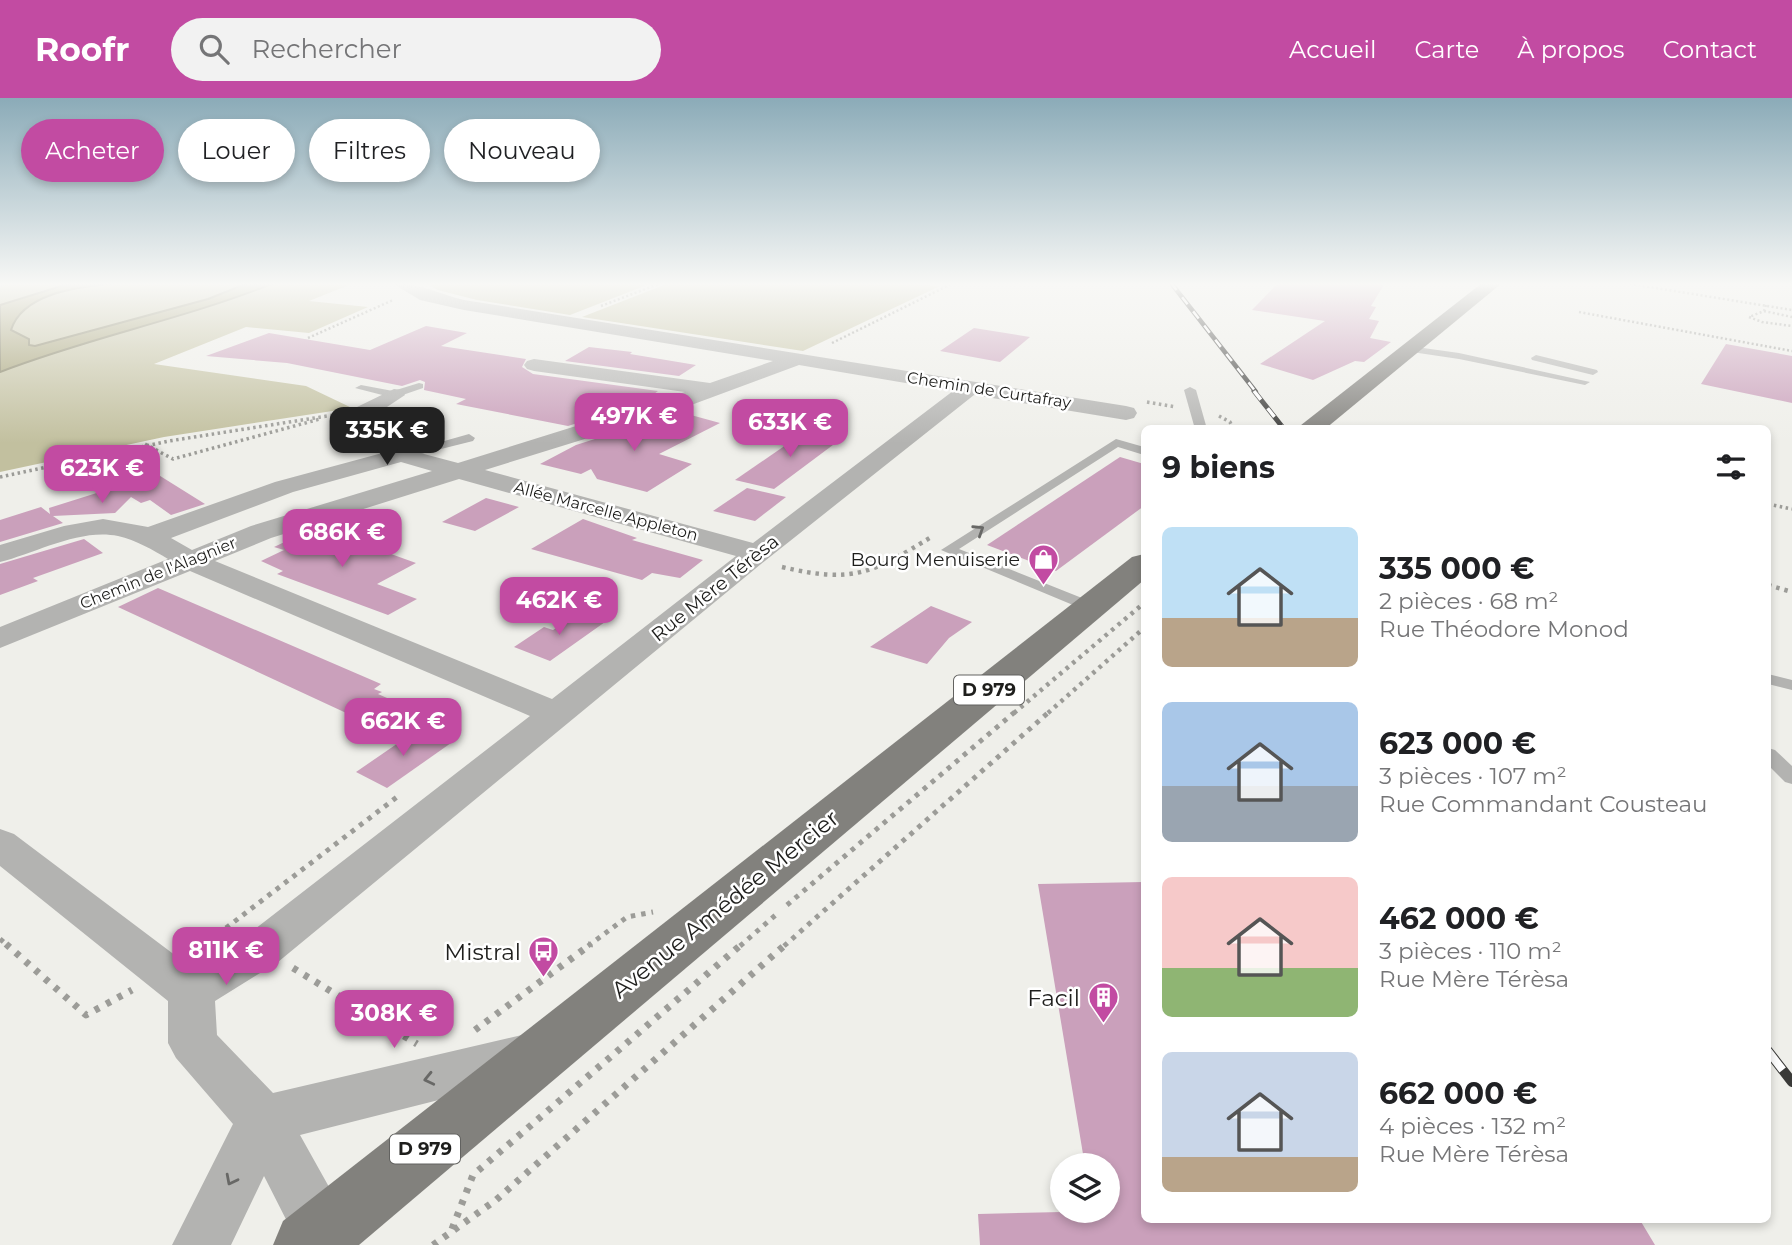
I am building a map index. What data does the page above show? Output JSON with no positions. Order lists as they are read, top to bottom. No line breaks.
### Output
{"streets":{"main road":["D 979","Avenue Amédée Mercier"],"street":["Chemin de Curtafray","Allée Marcelle Appleton","Chemin de l'Alagnier","Rue Mère Térèsa"]},"crossings":[["Chemin de Curtafray","Chemin de l'Alagnier"],["Chemin de Curtafray","Rue Mère Térèsa"],["Allée Marcelle Appleton","Chemin de l'Alagnier"],["Allée Marcelle Appleton","Rue Mère Térèsa"]],"places":{"shop":["Bourg Menuiserie"],"bus stop":["Mistral"],"building":["Facil"]},"page":{"header":"Roofr","search":"Rechercher","nav":["Accueil","Carte","À propos","Contact"],"chip":["Acheter","Louer","Filtres","Nouveau"],"price":["497K €","633K €","335K €","623K €","686K €","462K €","662K €","811K €","308K €"],"heading":"9 biens","list":[{"name":"335 000 €","note":"2 pièces · 68 m² · Rue Théodore Monod"},{"name":"623 000 €","note":"3 pièces · 107 m² · Rue Commandant Cousteau"},{"name":"462 000 €","note":"3 pièces · 110 m² · Rue Mère Térèsa"},{"name":"662 000 €","note":"4 pièces · 132 m² · Rue Mère Térèsa"}]}}
